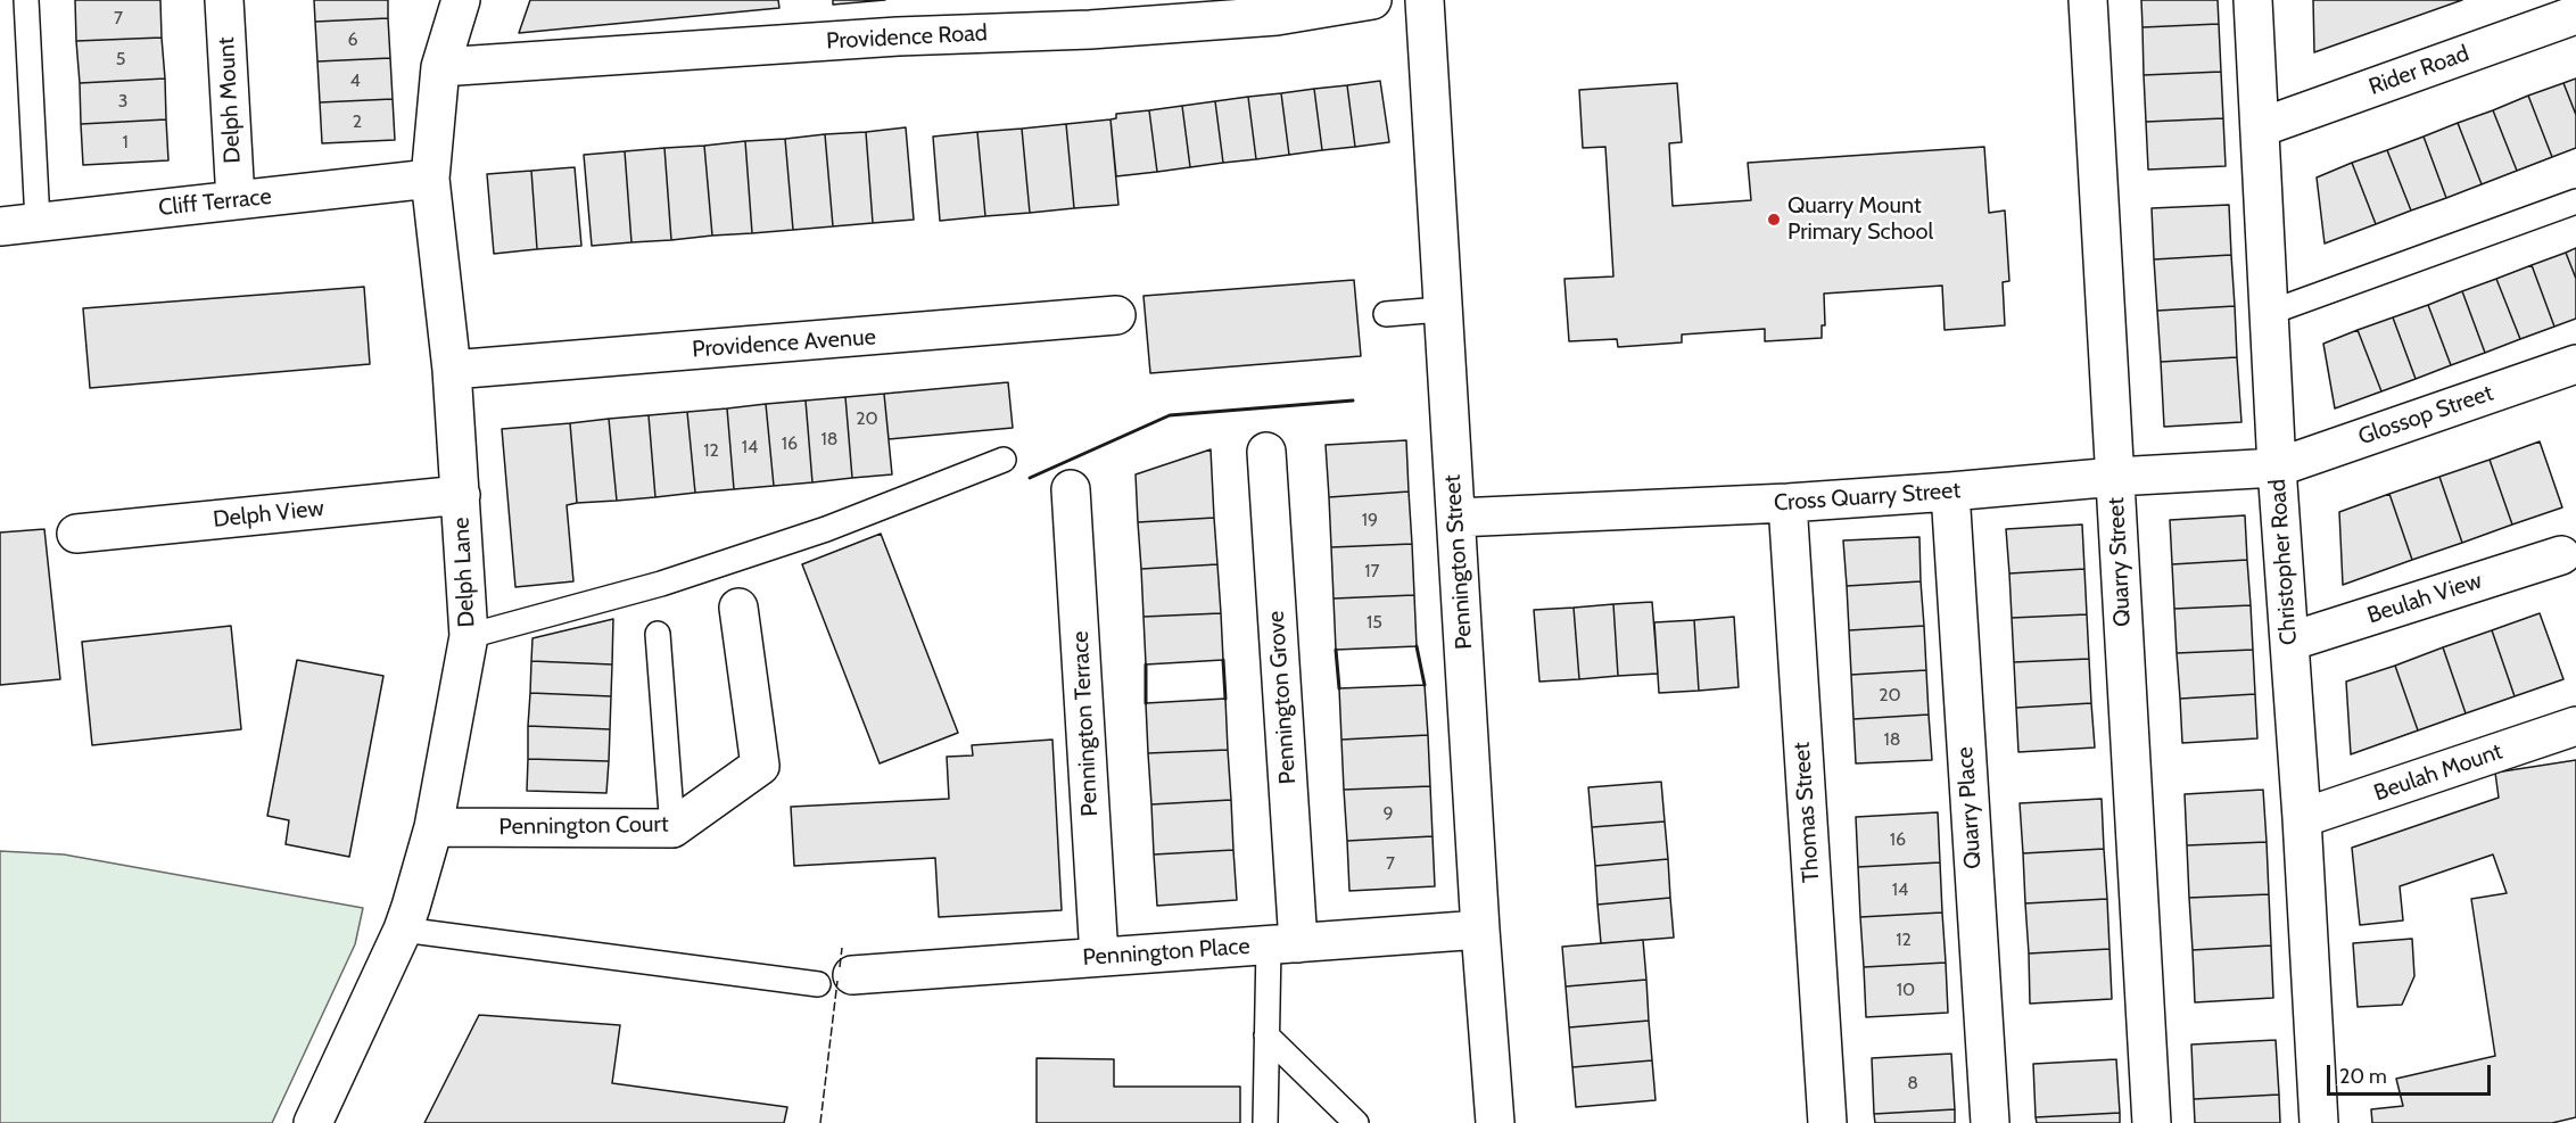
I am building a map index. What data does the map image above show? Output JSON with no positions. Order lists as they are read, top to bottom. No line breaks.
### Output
{"streets":{"street":["Providence Road","Rider Road","Delph Mount","Cliff Terrace","Providence Avenue","Glossop Street","Cross Quarry Street","Delph View","Pennington Street","Quarry Street","Christopher Road","Delph Lane","Beulah View","Pennington Grove","Pennington Terrace","Beulah Mount","Quarry Place","Thomas Street","Pennington Court","Pennington Place"]},"crossings":[["Providence Road","Delph Lane"],["Rider Road","Christopher Road"],["Delph Mount","Cliff Terrace"],["Cliff Terrace","Delph Lane"],["Providence Avenue","Delph Lane"],["Glossop Street","Cross Quarry Street"],["Glossop Street","Christopher Road"],["Cross Quarry Street","Pennington Street"],["Cross Quarry Street","Quarry Street"],["Cross Quarry Street","Christopher Road"],["Cross Quarry Street","Quarry Place"],["Cross Quarry Street","Thomas Street"],["Delph View","Delph Lane"],["Pennington Street","Pennington Place"],["Christopher Road","Beulah View"],["Christopher Road","Beulah Mount"],["Delph Lane","Pennington Court"],["Pennington Grove","Pennington Place"],["Pennington Terrace","Pennington Place"]],"places":["Quarry Mount Primary School"],"house_numbers":["7","6","5","4","3","2","1","20","18","16","14","12","19","17","15","20","18","9","16","7","14","12","10","8"],"scale_bar":"20 m"}
